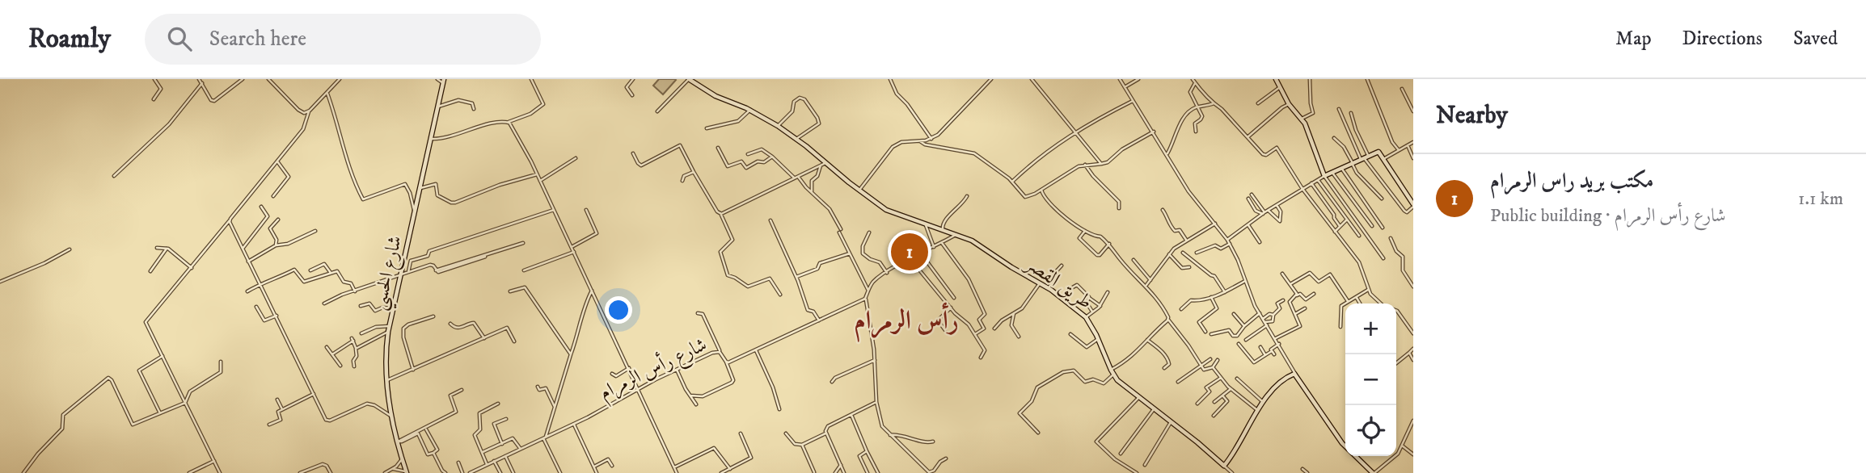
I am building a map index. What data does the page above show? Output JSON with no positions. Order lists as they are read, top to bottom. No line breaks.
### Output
{"streets":{"street":["شارع الحسي","طريق القصر","شارع رأس الرمرام"]},"districts":["رأس الرمرام"],"page":{"header":"Roamly","search":"Search here","nav":["Map","Directions","Saved"],"heading":"Nearby","list":[{"mark":"1","name":"مكتب بريد راس الرمرام","note":"Public building · شارع رأس الرمرام","value":"1.1 km"}],"pins":"1","map_buttons":["+","−"]}}
